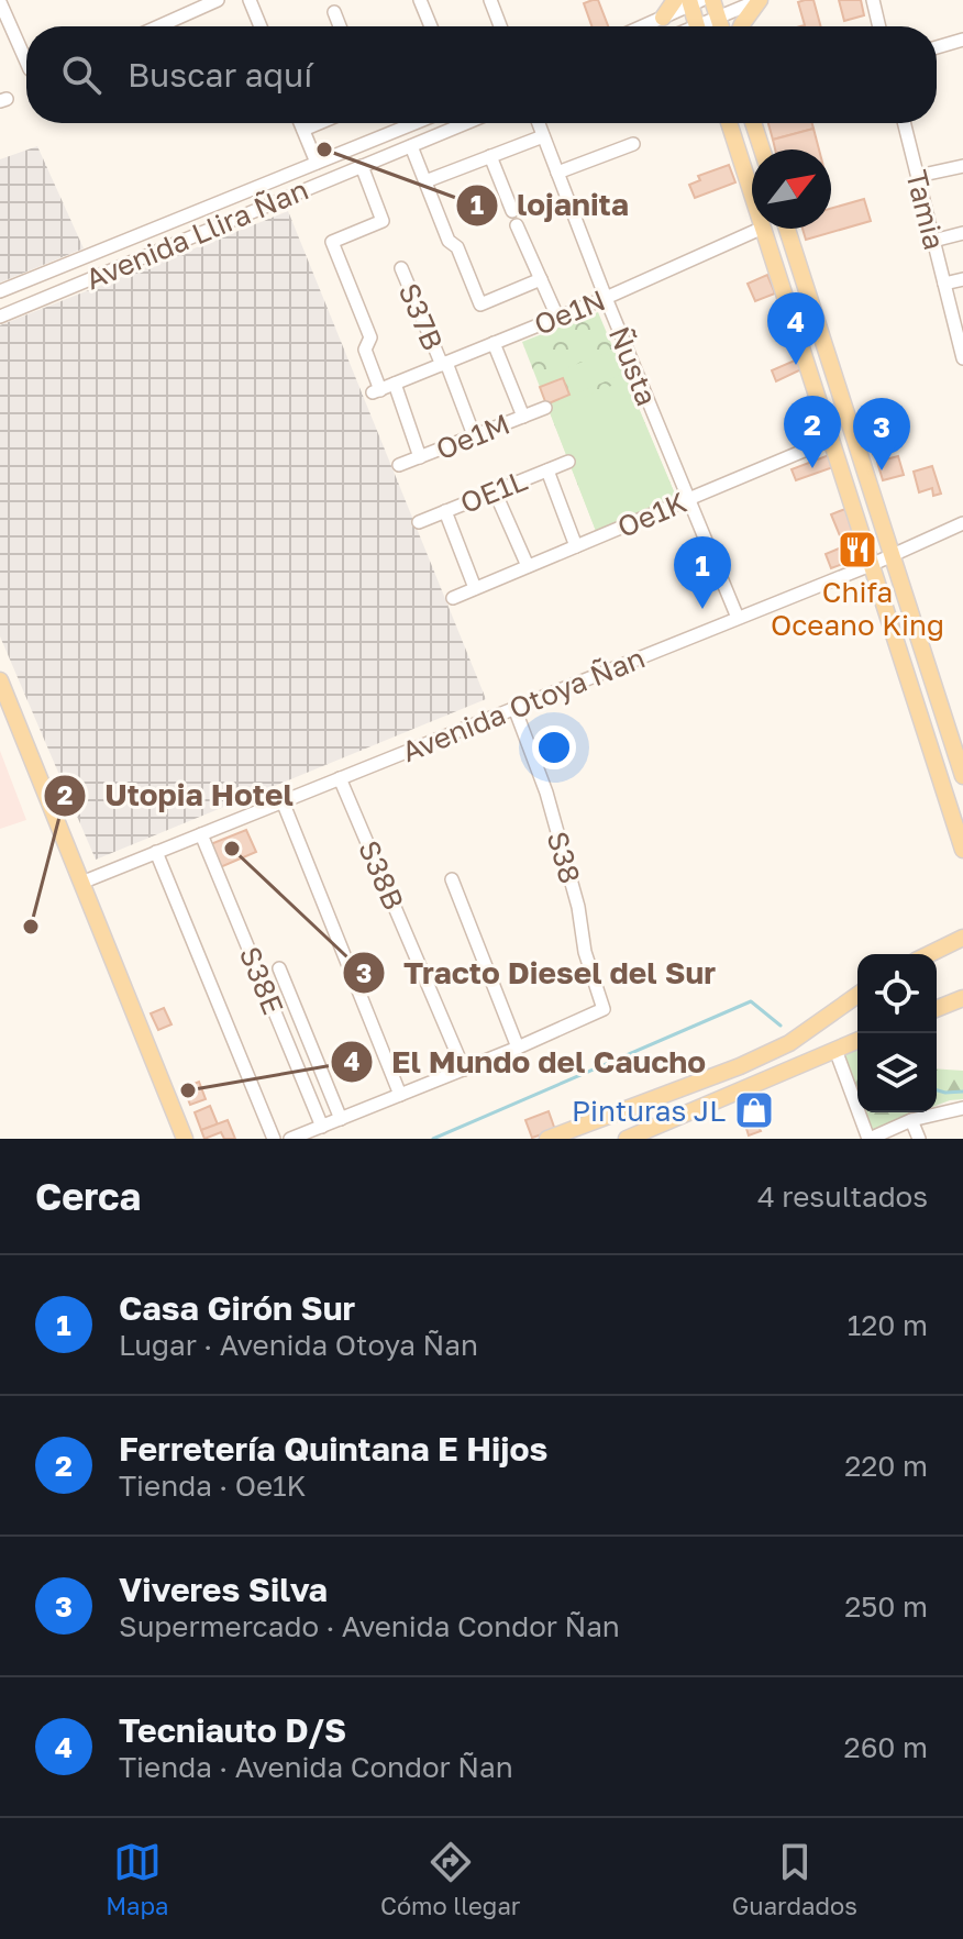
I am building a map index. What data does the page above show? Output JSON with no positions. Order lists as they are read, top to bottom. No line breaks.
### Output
{"streets":{"street":["Tamia","Avenida Llira Ñan","Oe1N","S37B","Ñusta","Oe1M","OE1L","Oe1K","Avenida Otoya Ñan","S38","S38B","S38E"]},"crossings":[["Avenida Llira Ñan","Oe1N"],["Oe1N","S37B"],["Oe1N","Ñusta"],["S37B","Oe1M"],["Ñusta","Oe1K"],["Ñusta","Avenida Otoya Ñan"],["Avenida Otoya Ñan","S38"],["Avenida Otoya Ñan","S38B"],["Avenida Otoya Ñan","S38E"]],"places":{"other":["lojanita","Tracto Diesel del Sur","Utopia Hotel","El Mundo del Caucho"],"restaurant":["Chifa Oceano King"],"shop":["Pinturas JL"]},"north":"top right","page":{"search":"Buscar aquí","pins":["4","2","3","1"],"heading":["Cerca","4 resultados"],"list":[{"mark":"1","name":"Casa Girón Sur","note":"Lugar · Avenida Otoya Ñan","value":"120 m"},{"mark":"2","name":"Ferretería Quintana E Hijos","note":"Tienda · Oe1K","value":"220 m"},{"mark":"3","name":"Viveres Silva","note":"Supermercado · Avenida Condor Ñan","value":"250 m"},{"mark":"4","name":"Tecniauto D/S","note":"Tienda · Avenida Condor Ñan","value":"260 m"}],"nav":["Mapa","Cómo llegar","Guardados"]}}
